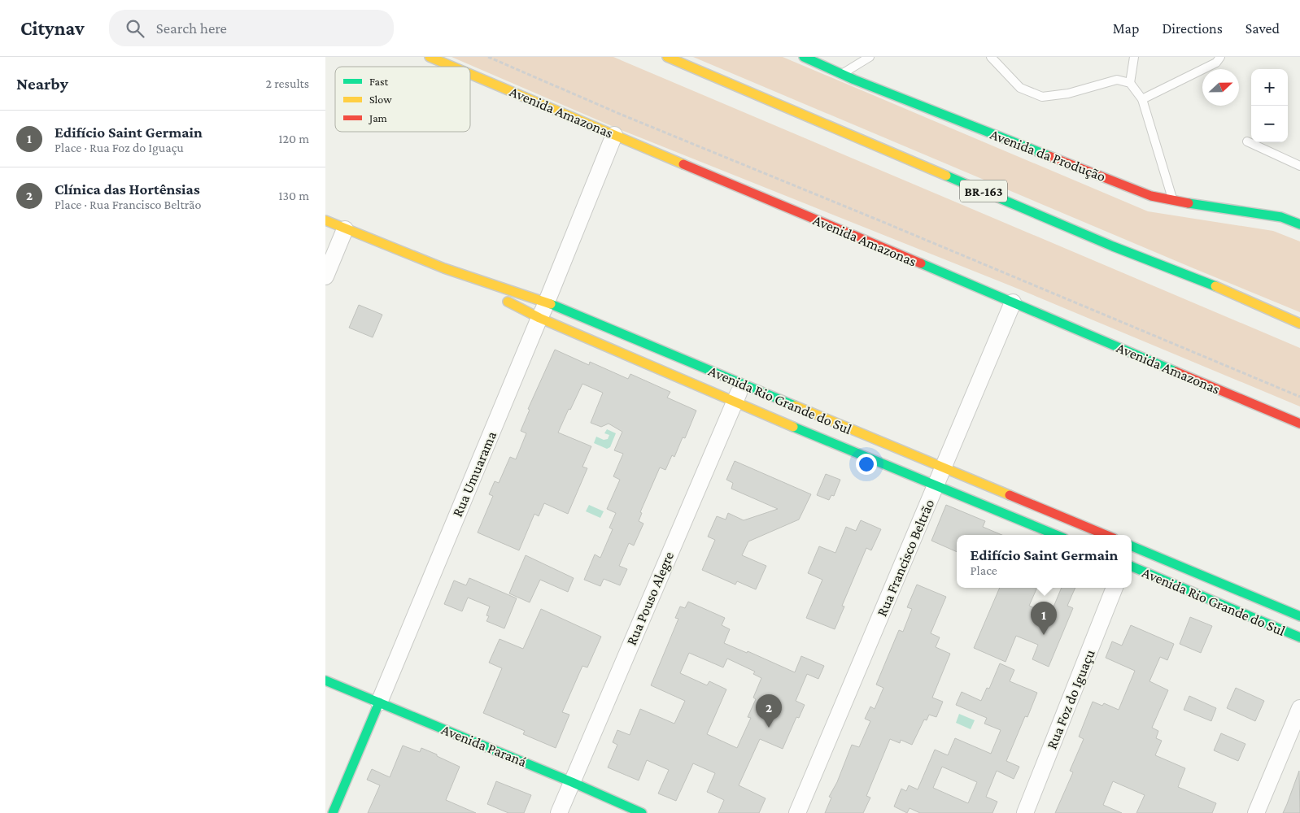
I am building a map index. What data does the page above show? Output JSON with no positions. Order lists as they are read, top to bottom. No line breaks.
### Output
{"streets":{"main road":["Avenida Amazonas","Avenida da Produção","BR-163","Avenida Rio Grande do Sul","Rua Umuarama","Avenida Paraná"],"street":["Rua Francisco Beltrão","Rua Pouso Alegre","Rua Foz do Iguaçu"]},"crossings":[["Avenida Amazonas","Rua Umuarama"],["Avenida Amazonas","Rua Francisco Beltrão"],["Avenida Rio Grande do Sul","Rua Umuarama"],["Avenida Rio Grande do Sul","Rua Francisco Beltrão"],["Avenida Rio Grande do Sul","Rua Pouso Alegre"],["Rua Umuarama","Avenida Paraná"],["Rua Pouso Alegre","Avenida Paraná"]],"legend":["Fast","Slow","Jam"],"north":"right","page":{"header":"Citynav","search":"Search here","nav":["Map","Directions","Saved"],"heading":["Nearby","2 results"],"map_buttons":["+","−"],"list":[{"mark":"1","name":"Edifício Saint Germain","note":"Place · Rua Foz do Iguaçu","value":"120 m"},{"mark":"2","name":"Clínica das Hortênsias","note":"Place · Rua Francisco Beltrão","value":"130 m"}],"popup":["Edifício Saint Germain","Place"],"pins":["1","2"]}}
